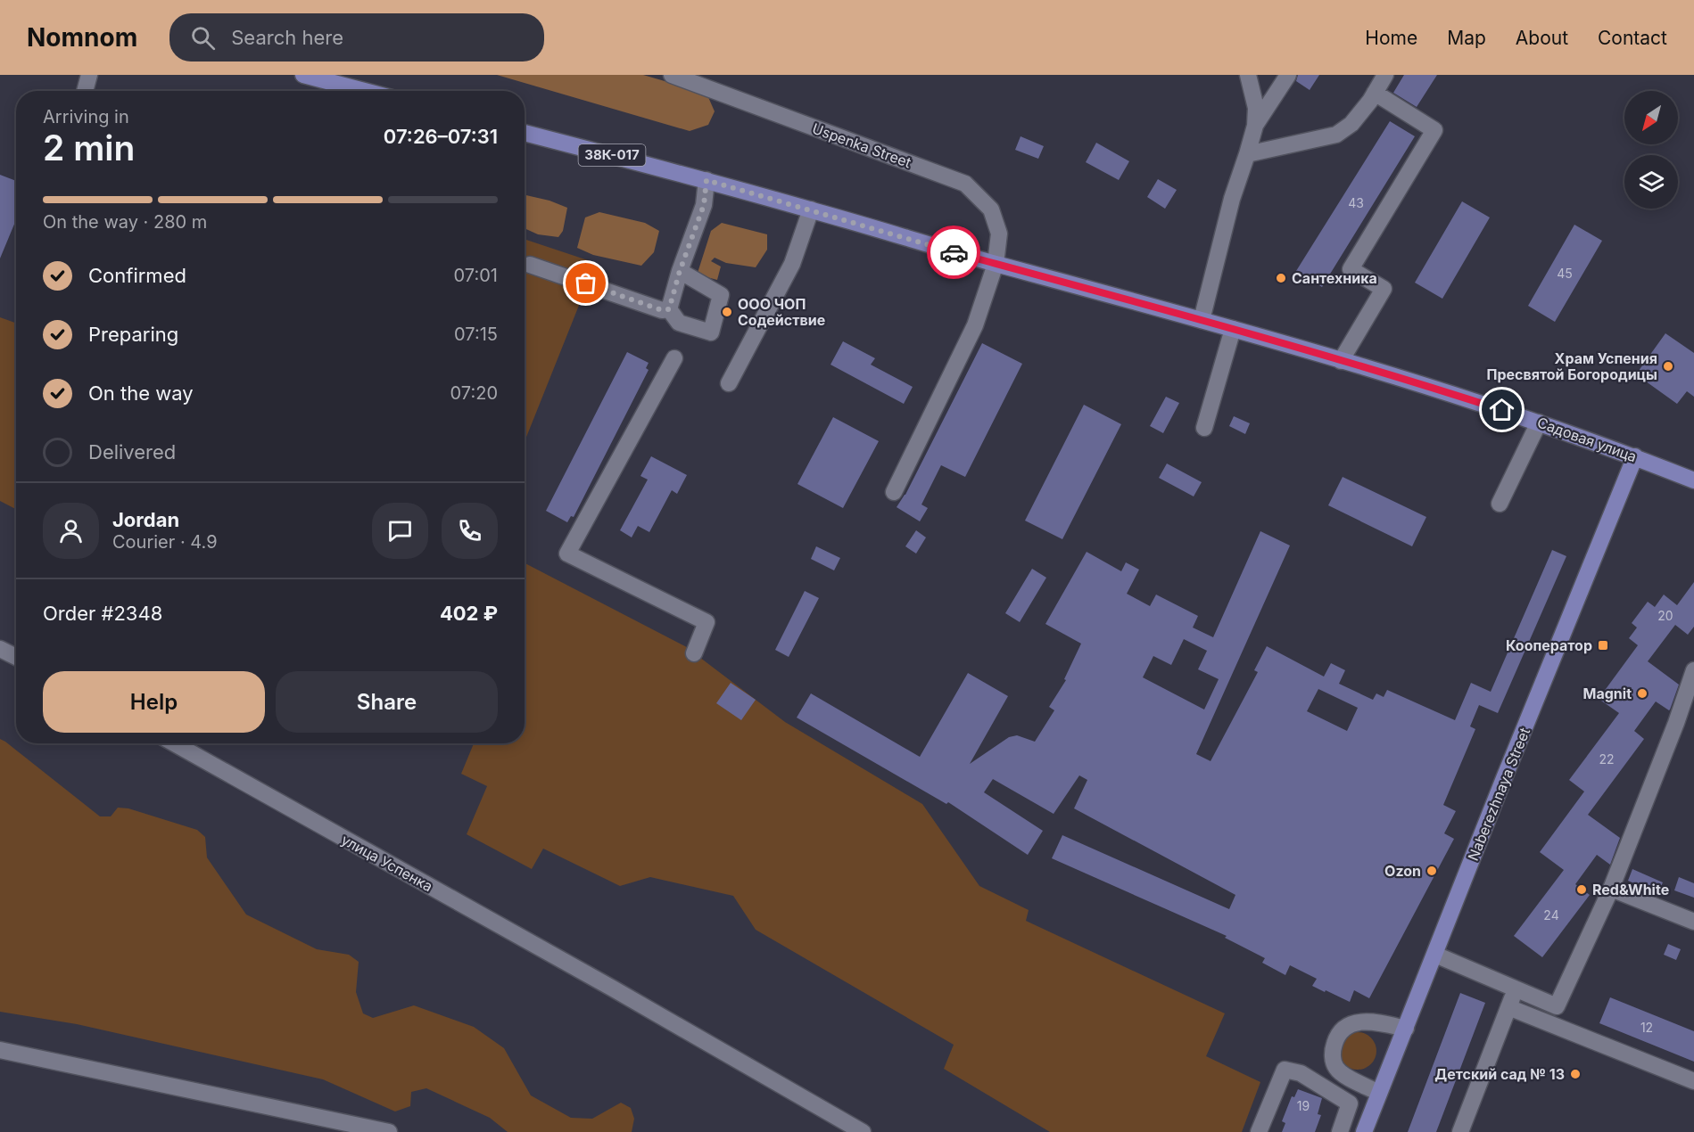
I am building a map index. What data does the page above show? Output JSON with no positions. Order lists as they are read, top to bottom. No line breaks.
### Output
{"streets":{"main road":["38К-017","Садовая улица","Naberezhnaya Street"],"street":["Uspenka Street","улица Успенка"]},"crossings":[["Uspenka Street","38К-017"],["38К-017","Садовая улица"],["Садовая улица","Naberezhnaya Street"]],"places":{"other":["Сантехника","ООО ЧОП Содействие","Храм Успения Пресвятой Богородицы","Magnit","Ozon","Red&White","Детский сад № 13"],"transit":["Кооператор"]},"house_numbers":["43","45","20","22","24","12","19"],"north":"bottom left","page":{"header":"Nomnom","search":"Search here","nav":["Home","Map","About","Contact"],"heading":["2 min","Arriving in","07:26–07:31"],"panel":["Jordan","Courier · 4.9","Order #2348","402 ₽"],"bar":"On the way · 280 m","list":[["Confirmed","07:01"],["Preparing","07:15"],["On the way","07:20"],"Delivered"],"buttons":["Help","Share"]}}
